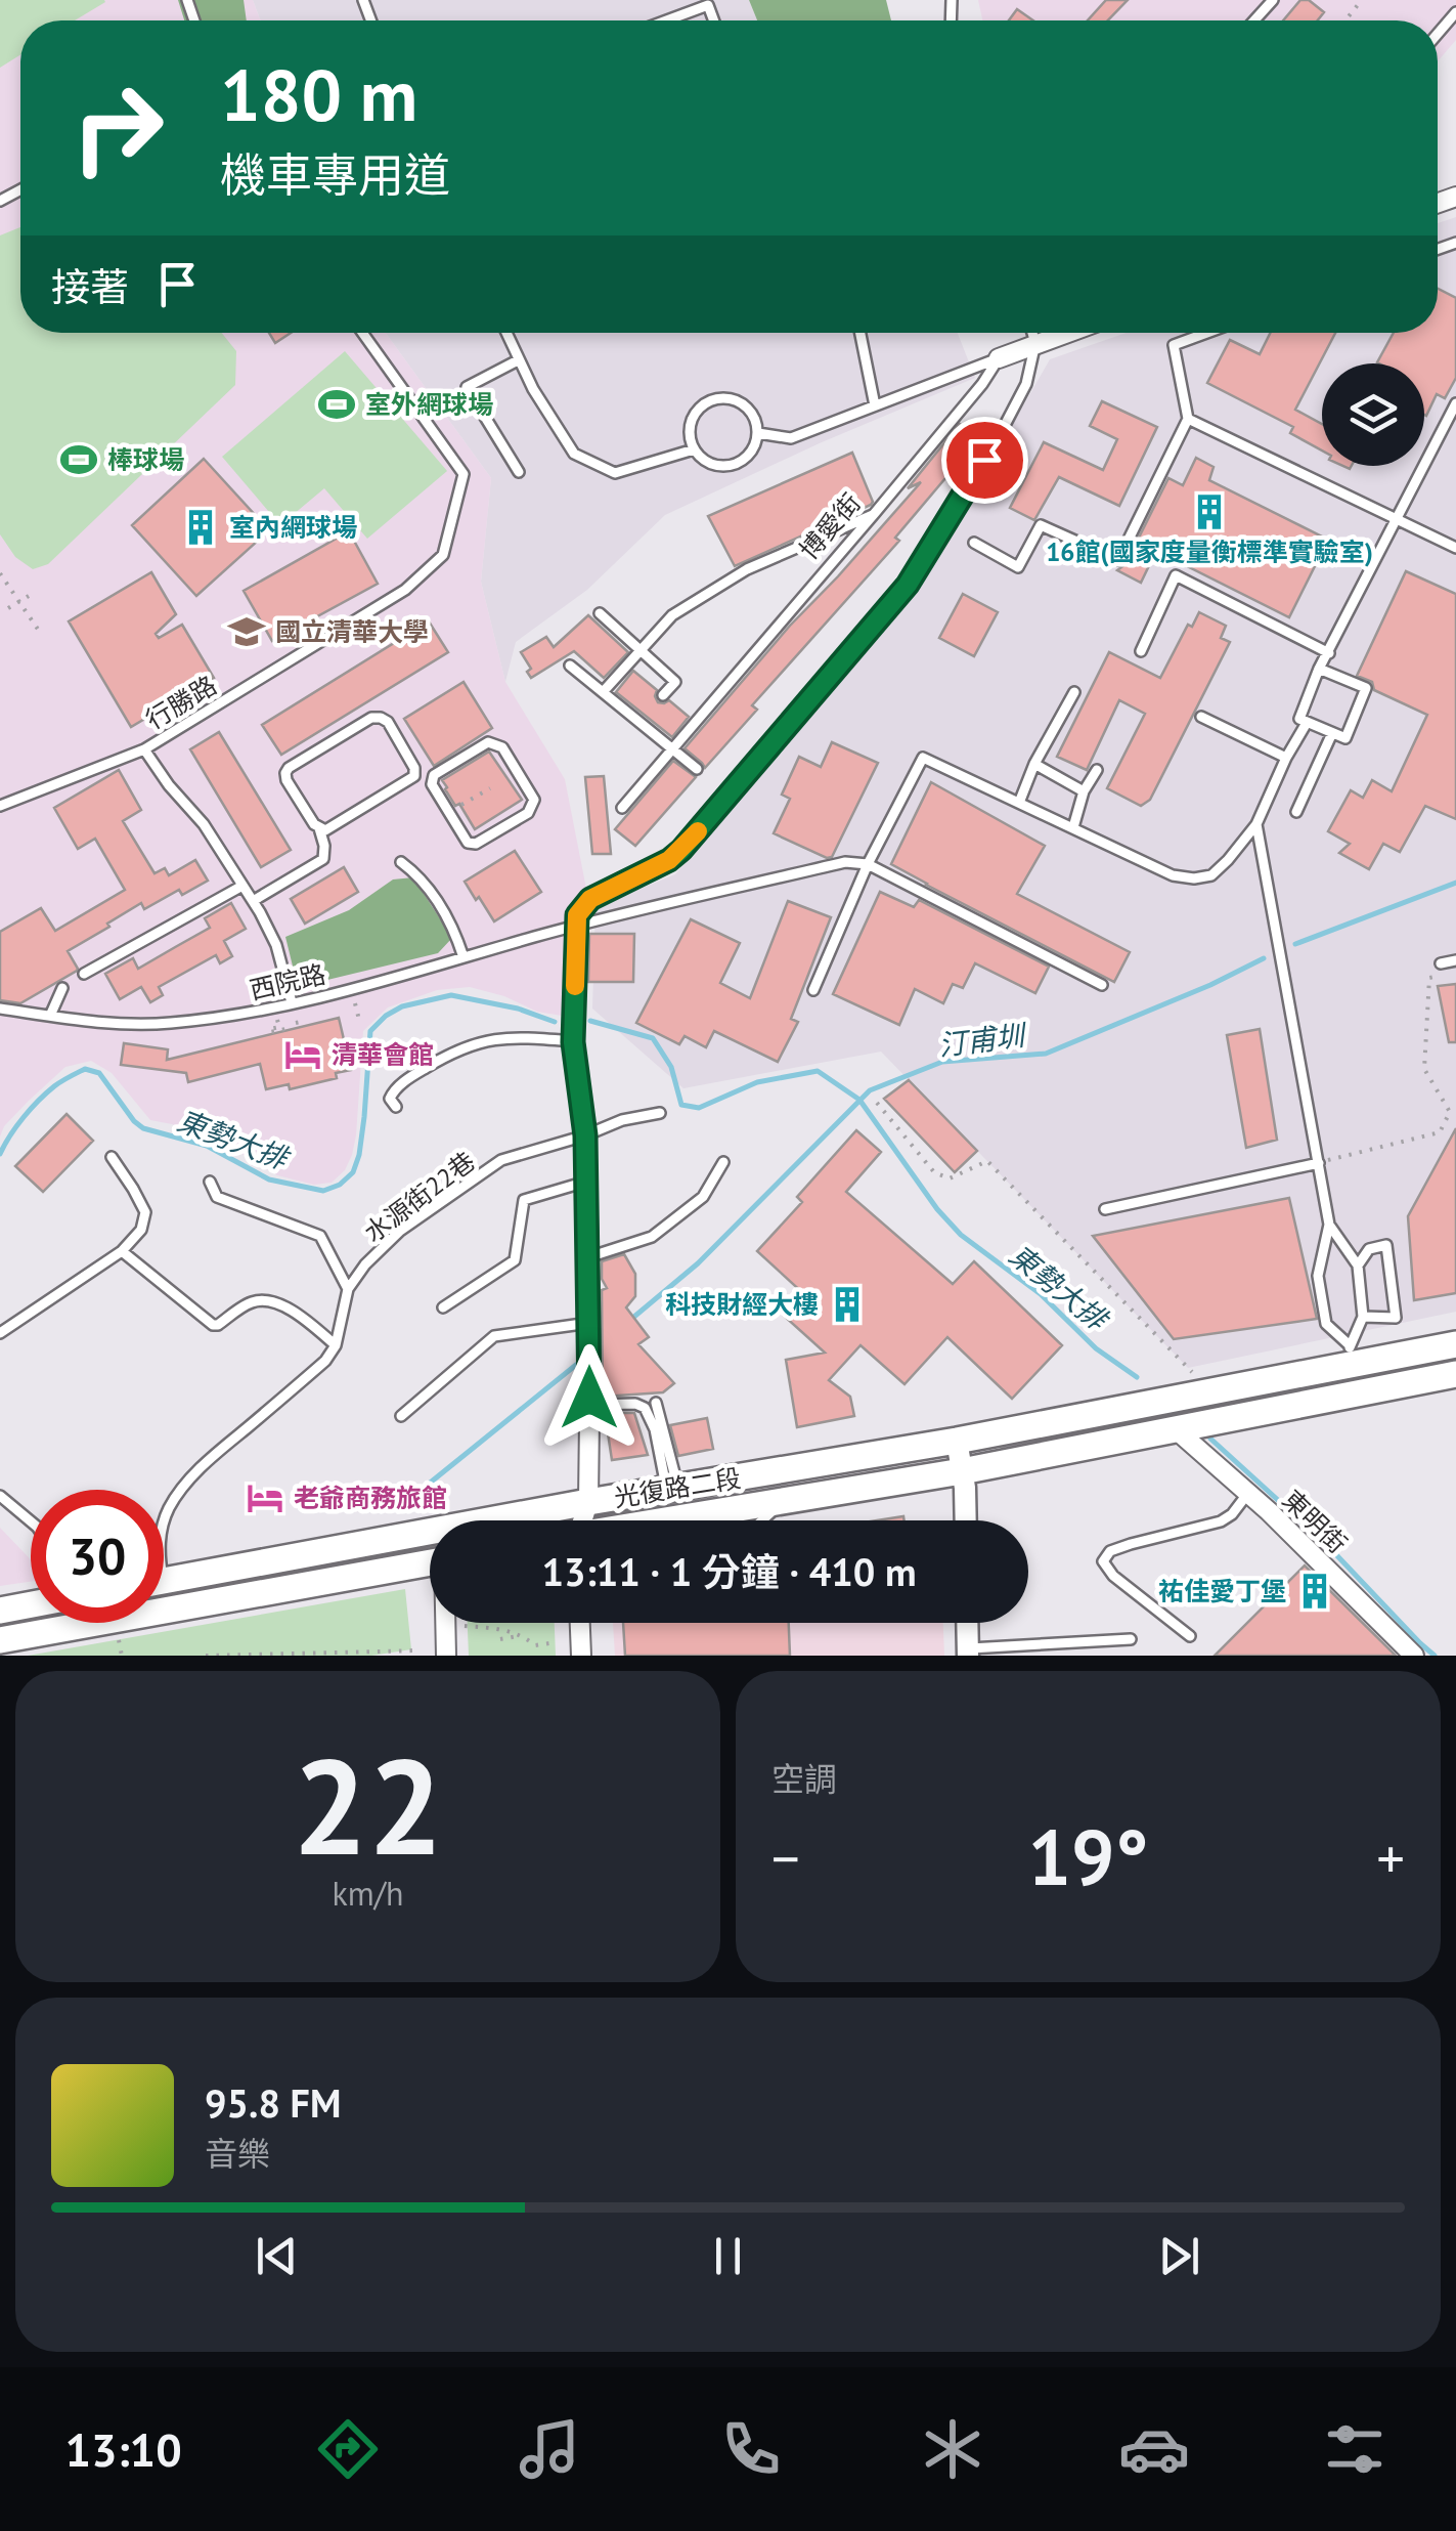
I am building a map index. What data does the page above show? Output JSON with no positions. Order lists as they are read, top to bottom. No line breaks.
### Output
{"streets":{"main road":["光復路二段"],"street":["東明街"],"lane":["博愛街","行勝路","西院路","水源街22巷"]},"crossings":[["光復路二段","東明街"]],"water":["汀甫圳","東勢大排"],"places":{"sports":["室外網球場","棒球場"],"building":["16館(國家度量衡標準實驗室)","室內網球場","科技財經大樓","祐佳愛丁堡"],"school or university":["國立清華大學"],"hotel":["清華會館","老爺商務旅館"]},"page":{"turn":["180 m","機車專用道"],"then":"接著","limit":"30","trip":"13:11 · 1 分鐘 · 410 m","tile":[["22","km/h"],"空調"],"heat":["−","19°","+"],"song":["95.8 FM","音樂"],"tabs":"13:10"}}
